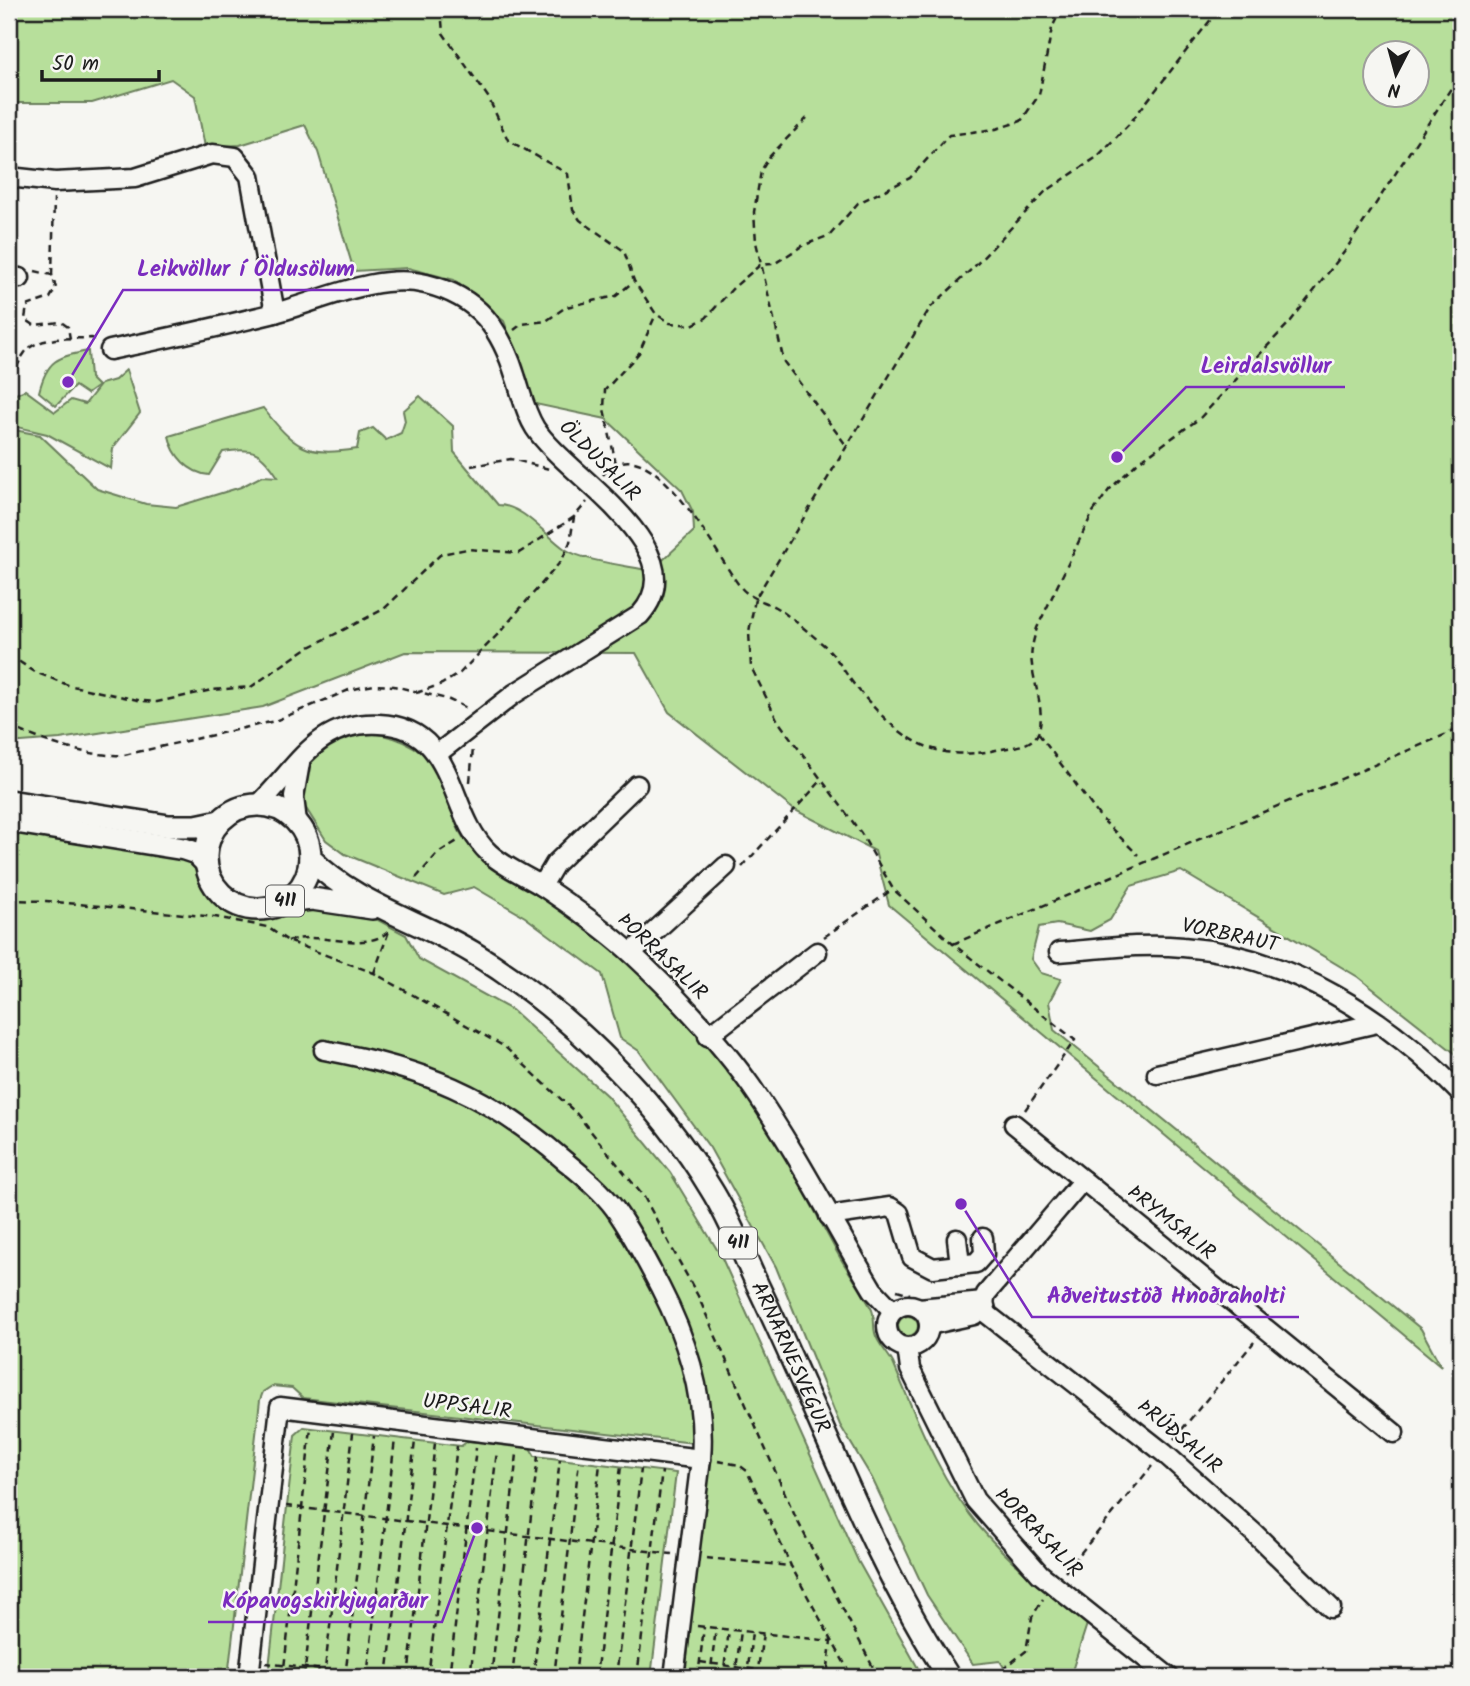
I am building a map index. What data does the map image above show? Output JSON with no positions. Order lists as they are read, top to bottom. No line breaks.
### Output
{"streets":{"main road":["411","ARNARNESVEGUR"],"street":["ÖLDUSALIR","VORBRAUT","ÞORRASALIR","ÞRYMSALIR","UPPSALIR","ÞRÚÐSALIR"]},"crossings":[["ÖLDUSALIR","ÞORRASALIR"],["411","ÞORRASALIR"],["411","ARNARNESVEGUR"],["ÞORRASALIR","ARNARNESVEGUR"]],"places":["Leikvöllur í Öldusölum","Leirdalsvöllur","Aðveitustöð Hnoðraholti","Kópavogskirkjugarður"],"scale_bar":"50 m","north":"bottom"}
